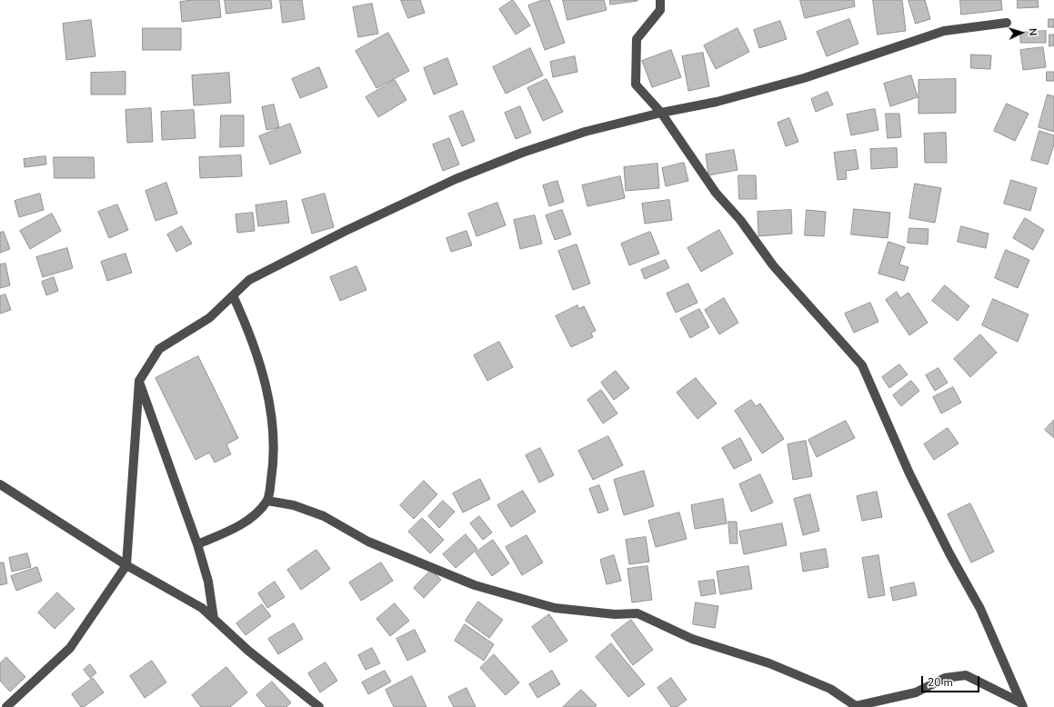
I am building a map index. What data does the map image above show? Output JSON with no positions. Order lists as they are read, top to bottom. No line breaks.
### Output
{"scale_bar":"20 m","north":"right"}
